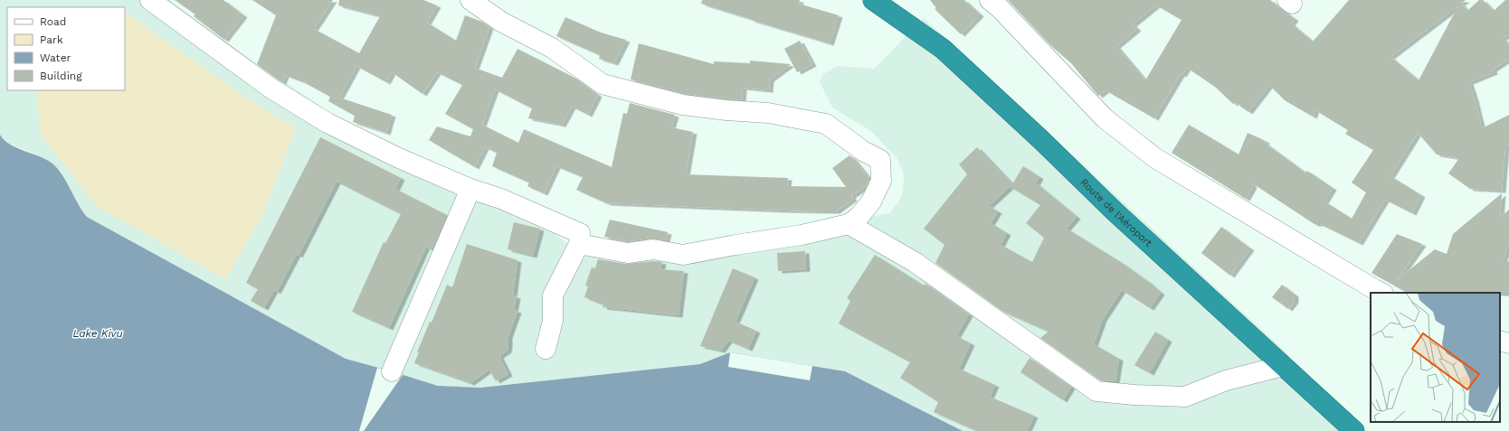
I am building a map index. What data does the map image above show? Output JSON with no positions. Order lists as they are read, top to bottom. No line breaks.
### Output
{"streets":{"highway":["Route de l'Aéroport"]},"water":["Lake Kivu"],"legend":["Road","Park","Water","Building"]}
